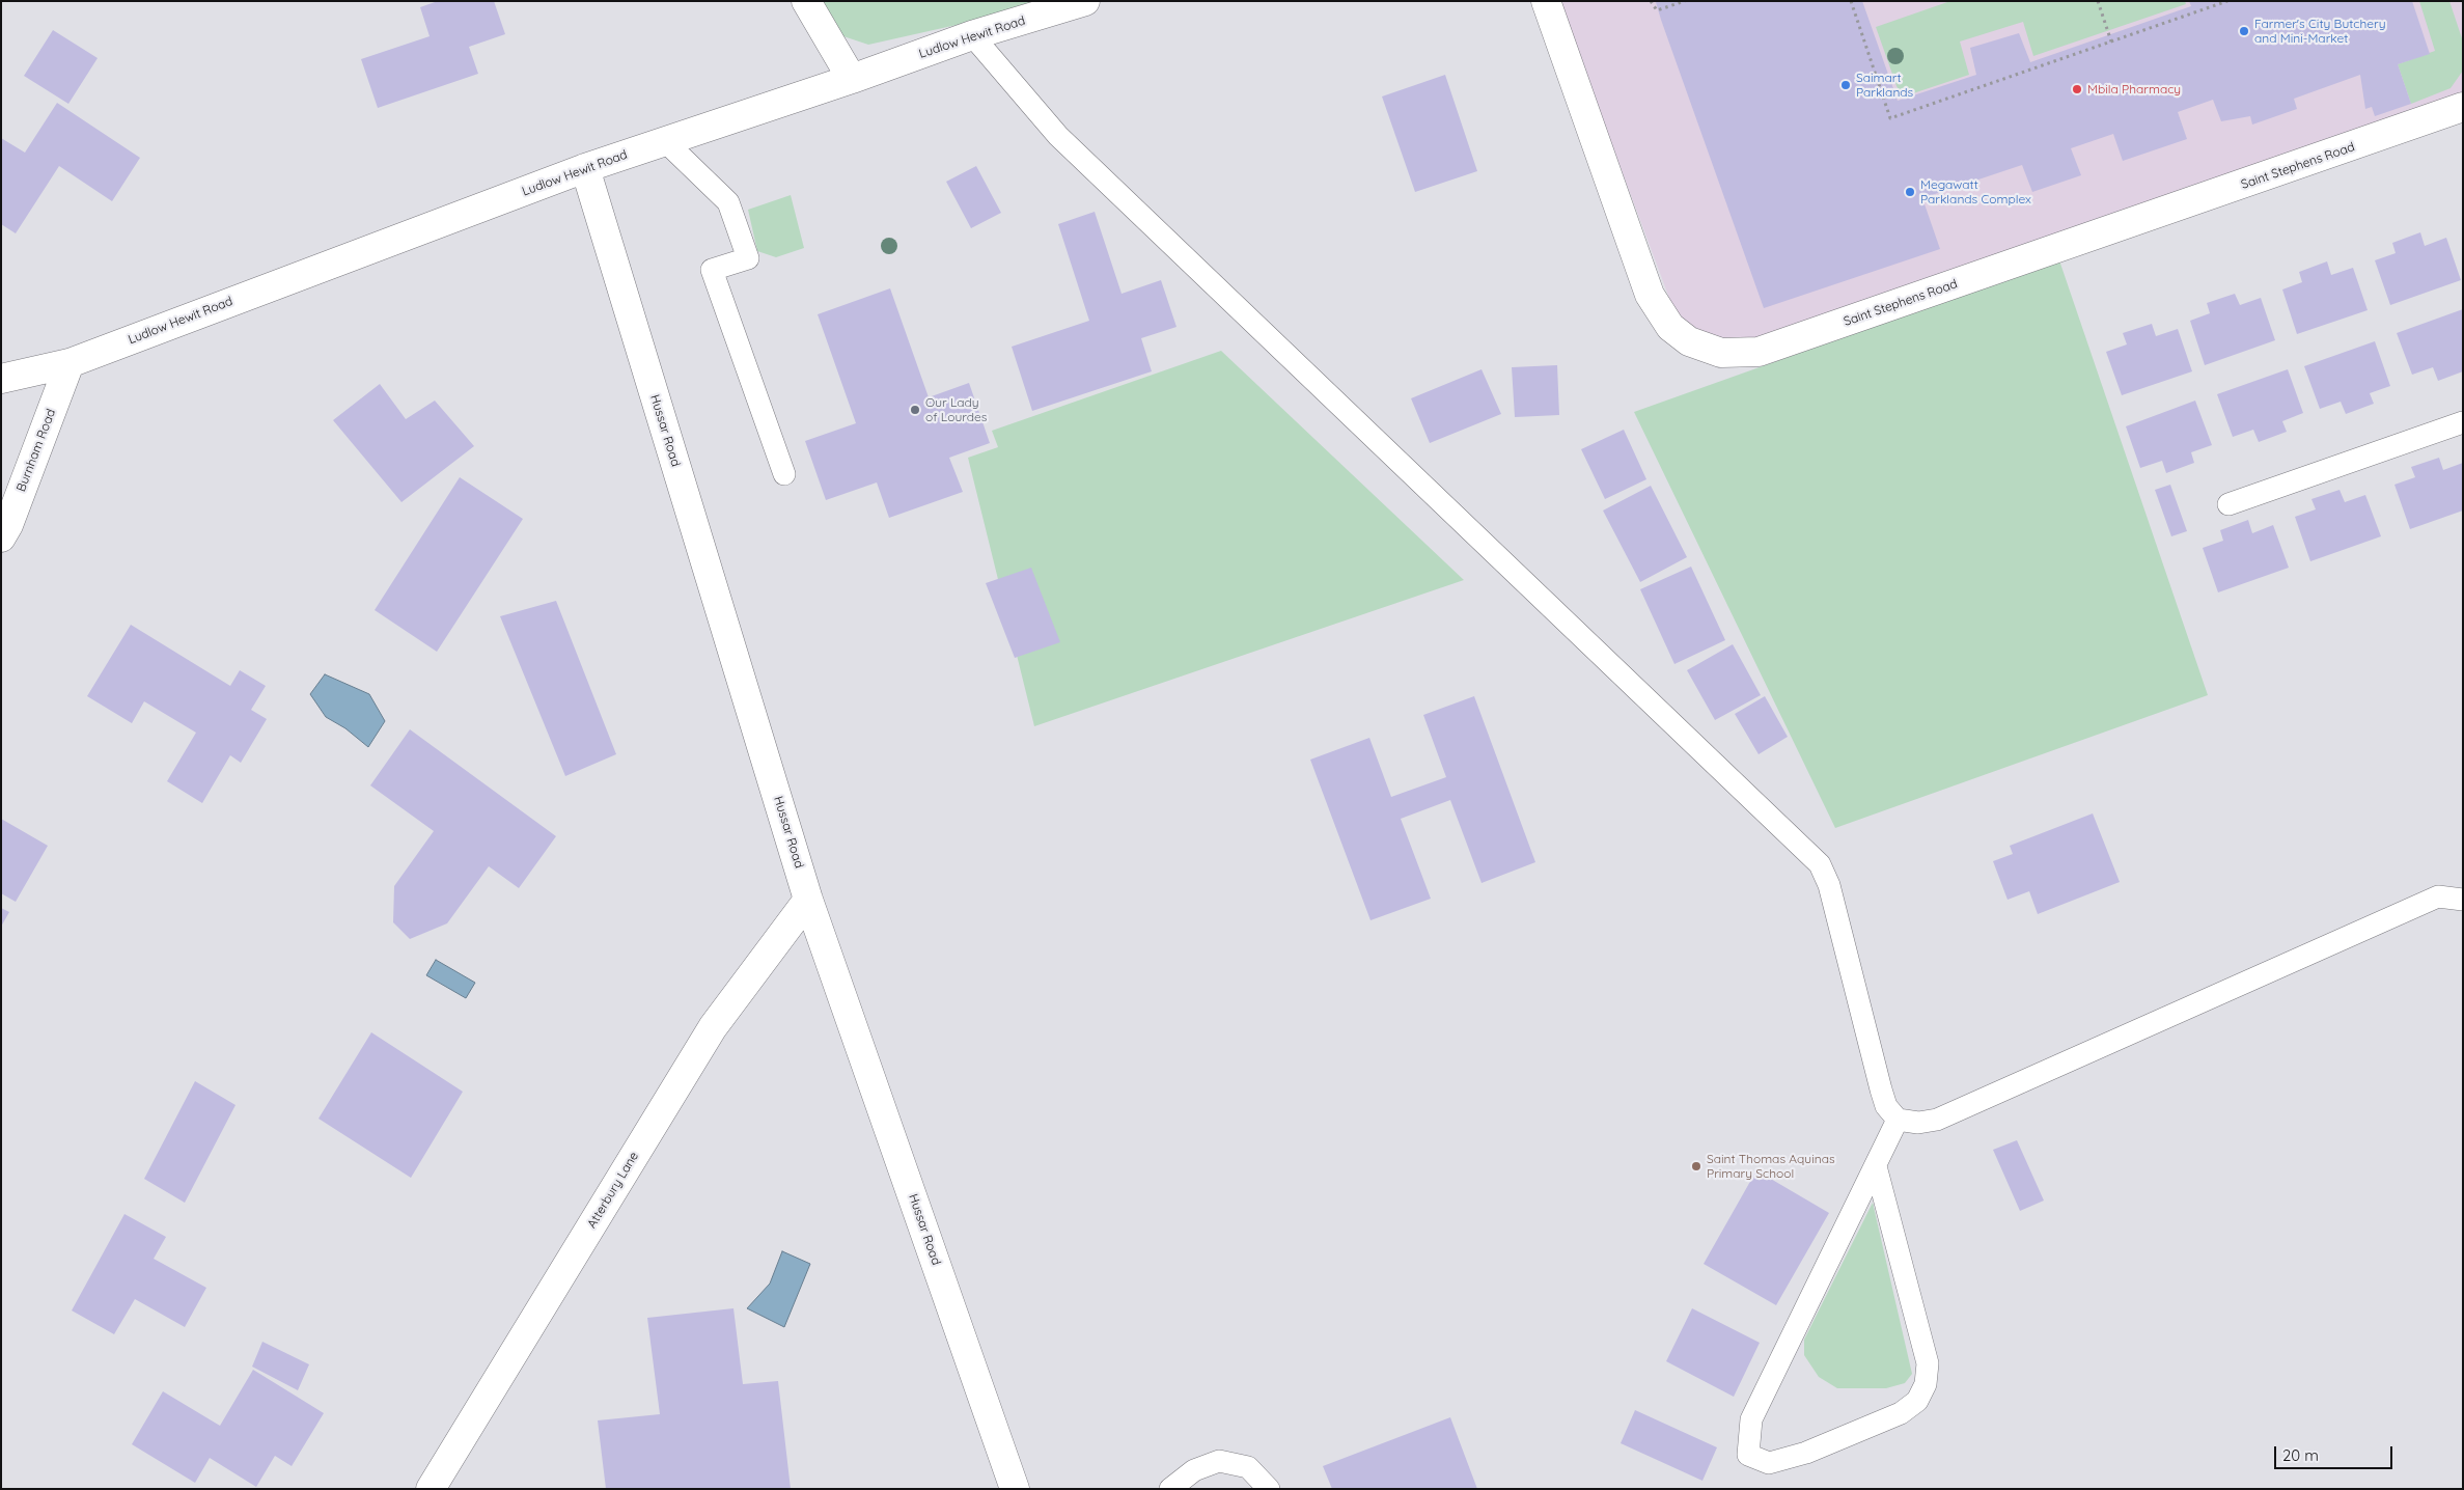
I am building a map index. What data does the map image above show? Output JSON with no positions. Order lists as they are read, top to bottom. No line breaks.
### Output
{"streets":{"street":["Ludlow Hewit Road","Saint Stephens Road","Hussar Road","Burnham Road","Atterbury Lane"]},"crossings":[["Ludlow Hewit Road","Hussar Road"],["Ludlow Hewit Road","Burnham Road"],["Hussar Road","Atterbury Lane"]],"places":["Farmer's City Butchery and Mini-Market","Saimart Parklands","Mbila Pharmacy","Megawatt Parklands Complex","Our Lady of Lourdes","Saint Thomas Aquinas Primary School"],"scale_bar":"20 m"}
